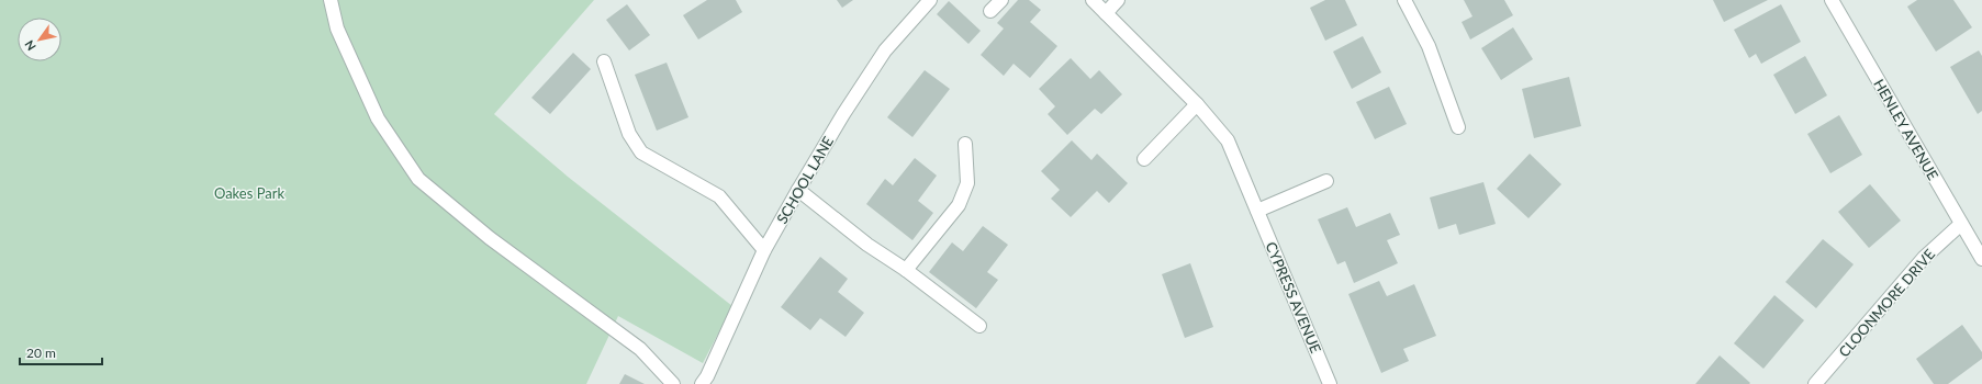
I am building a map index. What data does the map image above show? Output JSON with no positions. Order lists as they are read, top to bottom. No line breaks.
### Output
{"streets":{"street":["HENLEY AVENUE","SCHOOL LANE","CYPRESS AVENUE","CLOONMORE DRIVE"]},"crossings":[["HENLEY AVENUE","CLOONMORE DRIVE"]],"parks":["Oakes Park"],"scale_bar":"20 m","north":"bottom left"}
